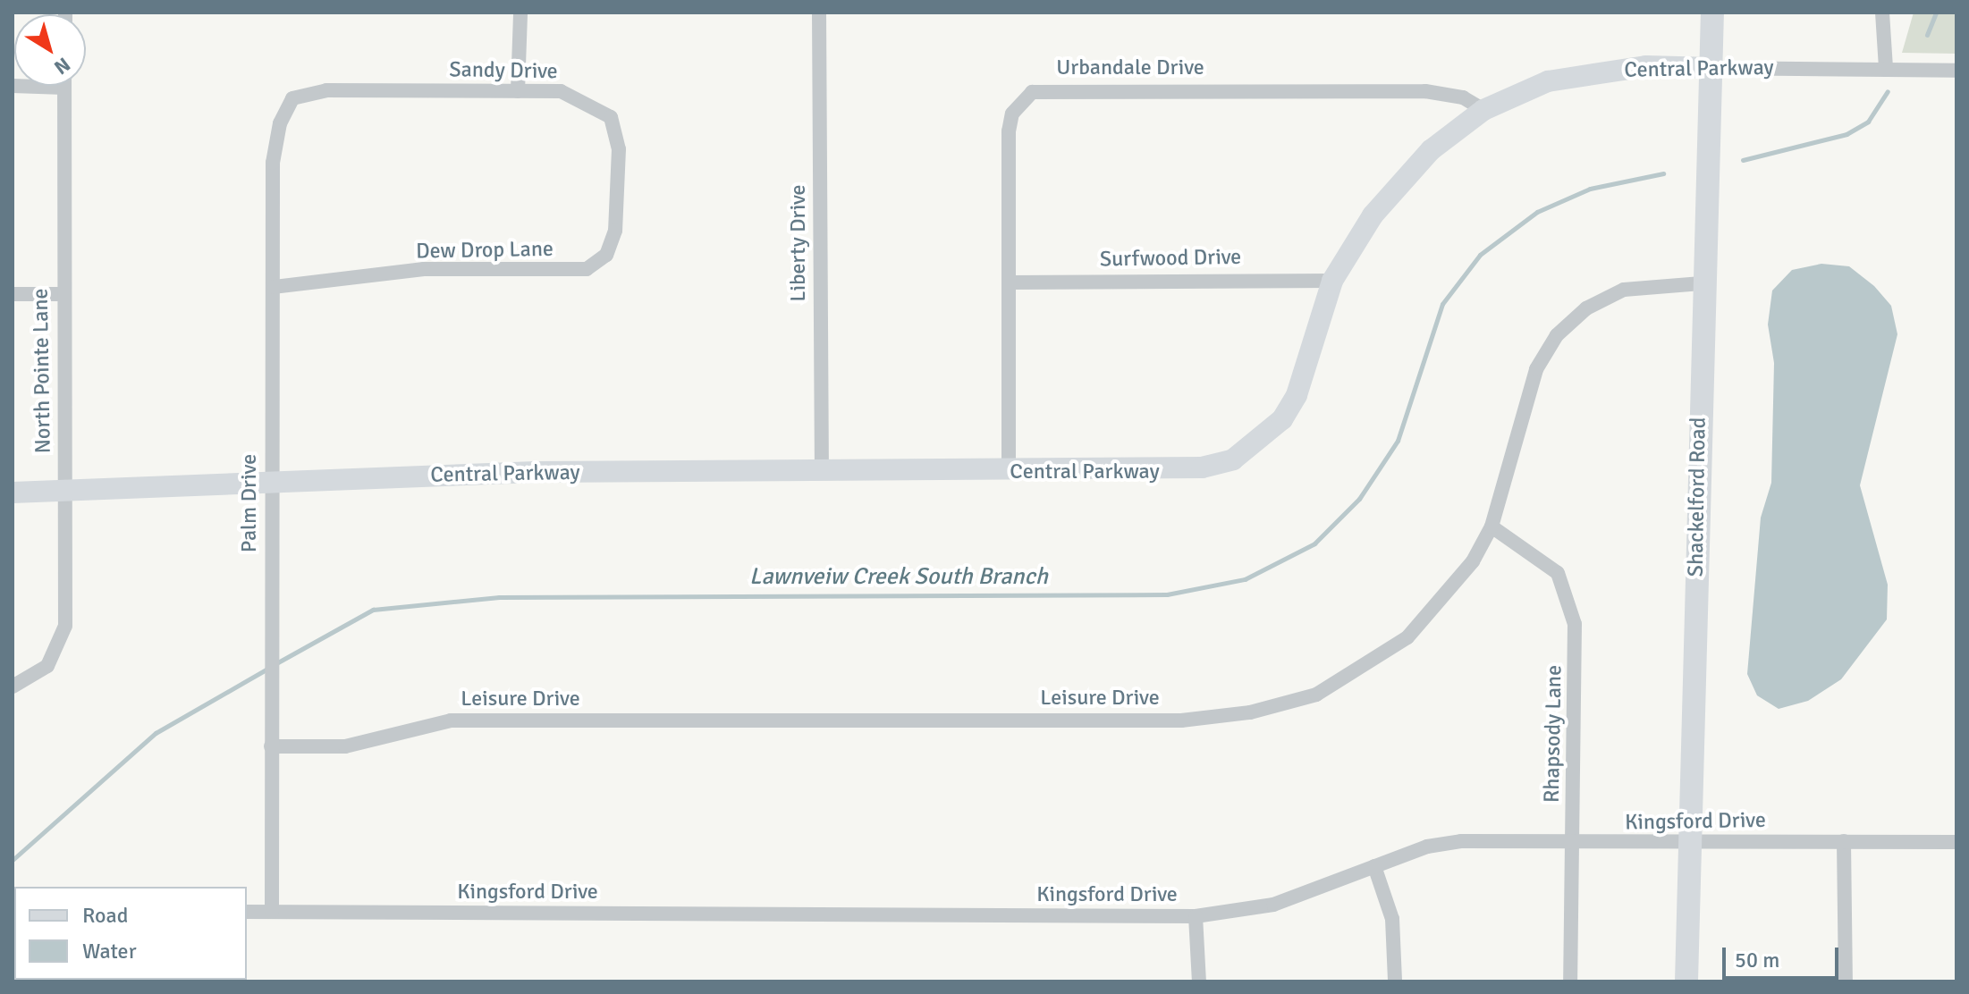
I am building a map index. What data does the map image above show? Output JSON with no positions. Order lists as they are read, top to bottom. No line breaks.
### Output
{"streets":{"main road":["Shackelford Road"],"street":["Urbandale Drive","Central Parkway","Sandy Drive","Liberty Drive","Dew Drop Lane","Surfwood Drive","North Pointe Lane","Palm Drive","Leisure Drive","Rhapsody Lane","Kingsford Drive"]},"crossings":[["Urbandale Drive","Central Parkway"],["Urbandale Drive","Surfwood Drive"],["Central Parkway","Liberty Drive"],["Central Parkway","Surfwood Drive"],["Central Parkway","North Pointe Lane"],["Central Parkway","Shackelford Road"],["Central Parkway","Palm Drive"],["Sandy Drive","Dew Drop Lane"],["Sandy Drive","Palm Drive"],["Dew Drop Lane","Palm Drive"],["Shackelford Road","Leisure Drive"],["Shackelford Road","Kingsford Drive"],["Palm Drive","Leisure Drive"],["Palm Drive","Kingsford Drive"],["Leisure Drive","Rhapsody Lane"],["Rhapsody Lane","Kingsford Drive"]],"water":["Lawnveiw Creek South Branch"],"legend":["Road","Water"],"scale_bar":"50 m","north":"bottom right"}
